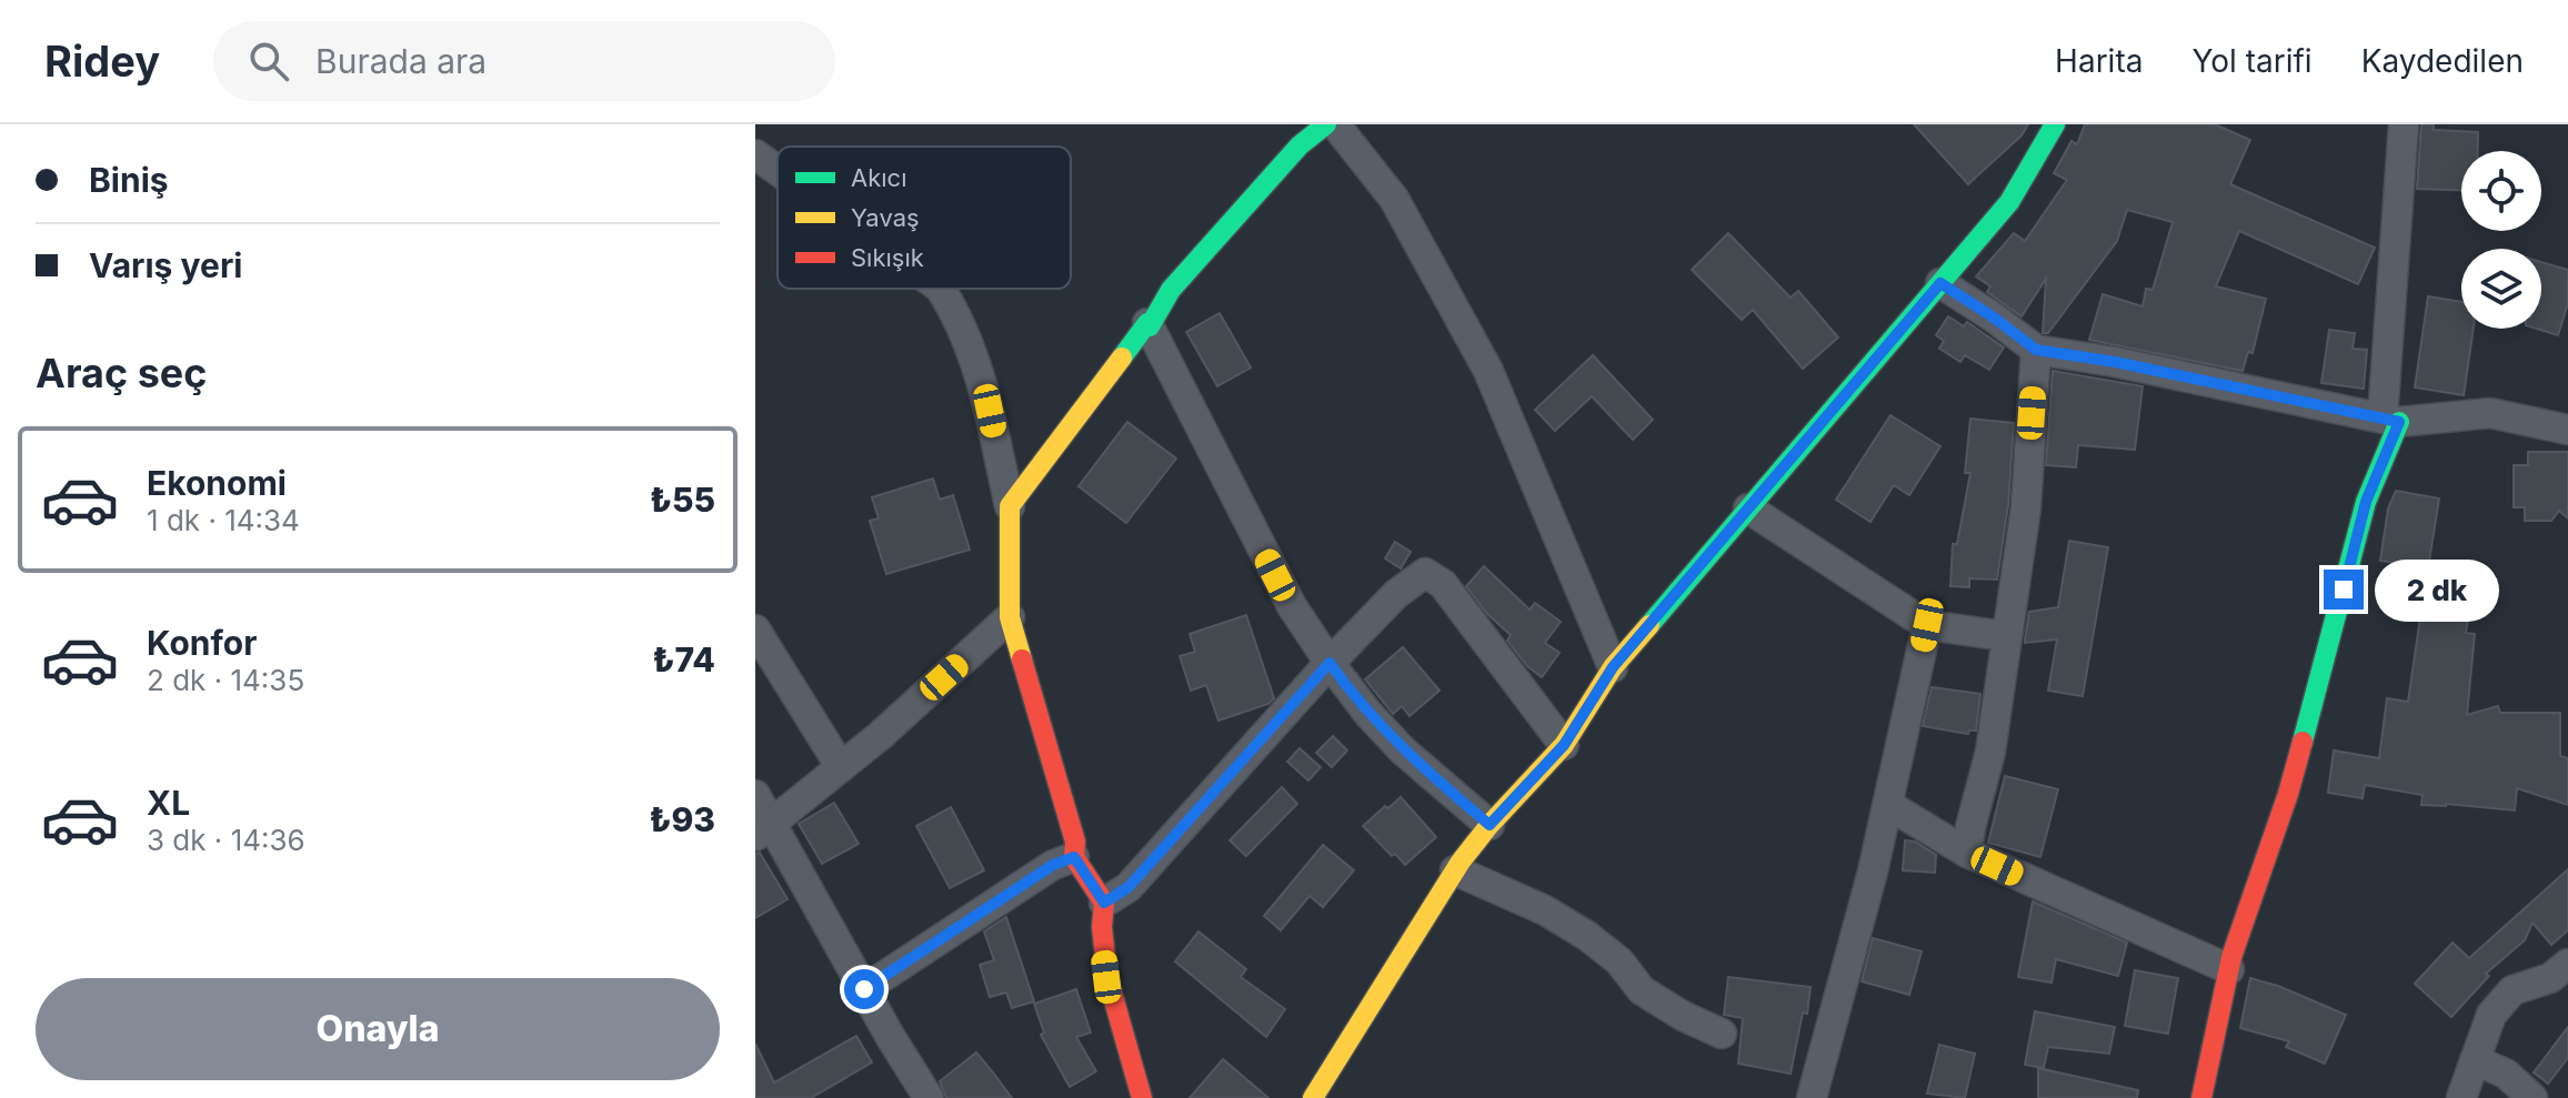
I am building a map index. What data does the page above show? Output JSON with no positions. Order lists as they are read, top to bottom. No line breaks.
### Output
{"legend":["Akıcı","Yavaş","Sıkışık"],"page":{"header":"Ridey","search":"Burada ara","nav":["Harita","Yol tarifi","Kaydedilen"],"banner":["Biniş","Varış yeri"],"heading":"Araç seç","list":[{"name":"Ekonomi","note":"1 dk · 14:34","value":"₺55"},{"name":"Konfor","note":"2 dk · 14:35","value":"₺74"},{"name":"XL","note":"3 dk · 14:36","value":"₺93"}],"bubble":"2 dk","buttons":"Onayla"}}
